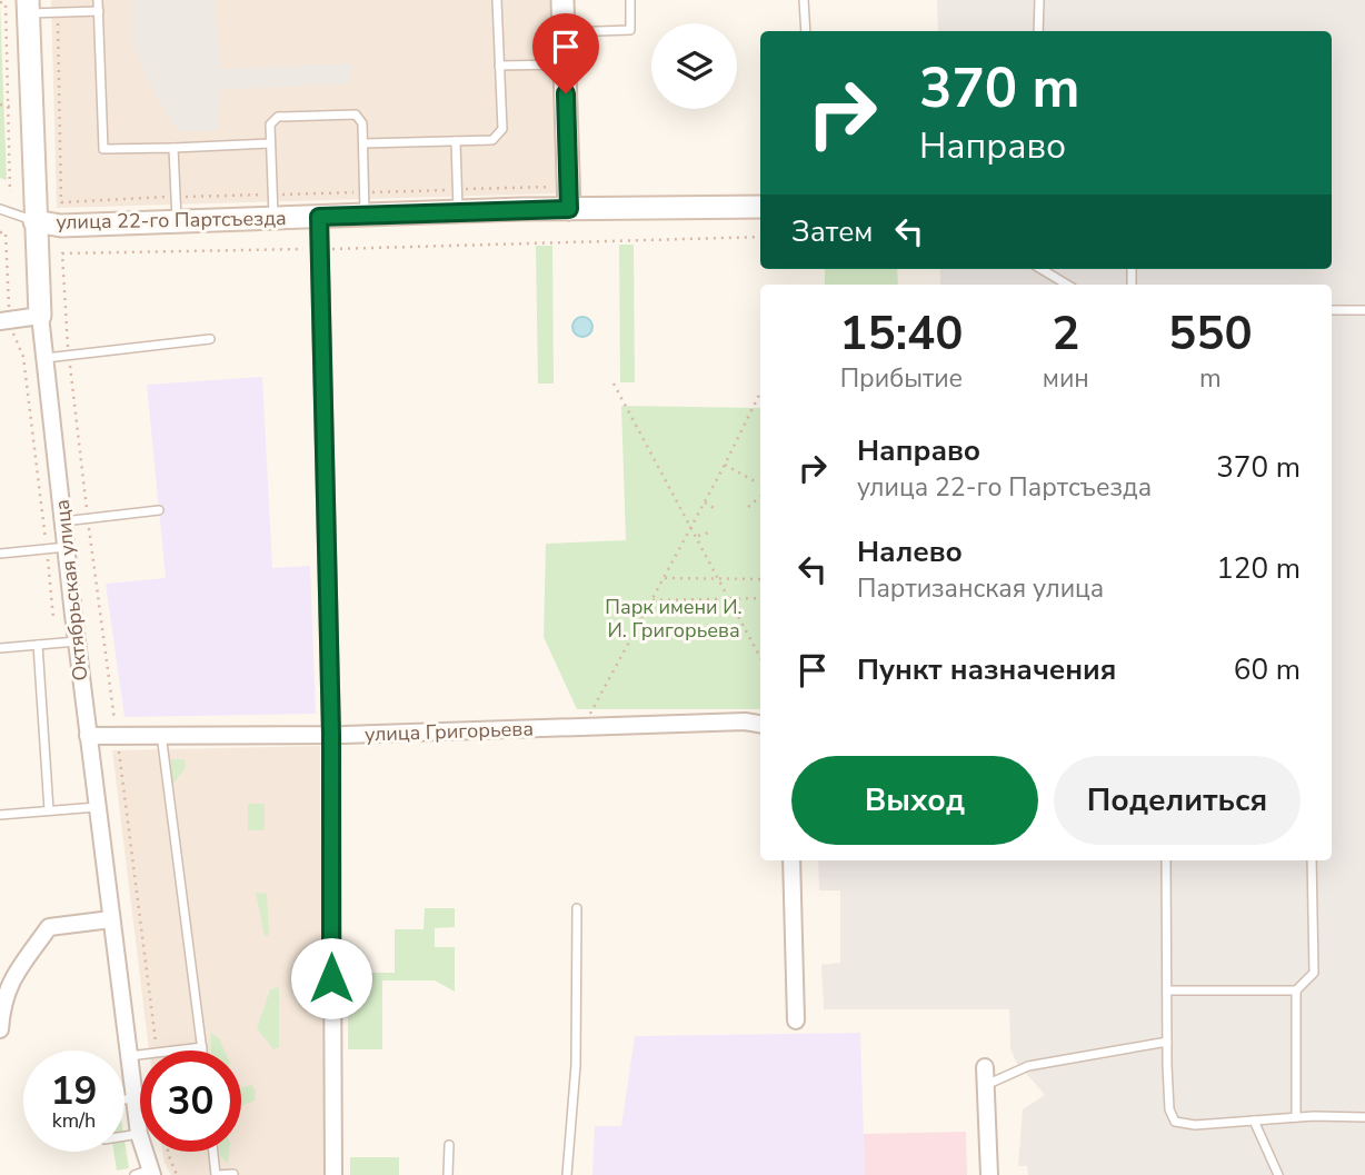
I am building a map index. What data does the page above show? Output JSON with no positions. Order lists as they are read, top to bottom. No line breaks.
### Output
{"streets":{"street":["улица 22-го Партсъезда","Октябрьская улица","улица Григорьева"]},"crossings":[["улица 22-го Партсъезда","Октябрьская улица"],["Октябрьская улица","улица Григорьева"]],"parks":["Парк имени И. И. Григорьева"],"page":{"turn":["370 m","Направо"],"then":"Затем","eta":["15:40","Прибытие","2","мин","550","m"],"list":[{"name":"Направо","note":"улица 22-го Партсъезда","value":"370 m"},{"name":"Налево","note":"Партизанская улица","value":"120 m"},{"name":"Пункт назначения","value":"60 m"}],"buttons":["Выход","Поделиться"],"speed":"19 km/h","limit":"30"}}
